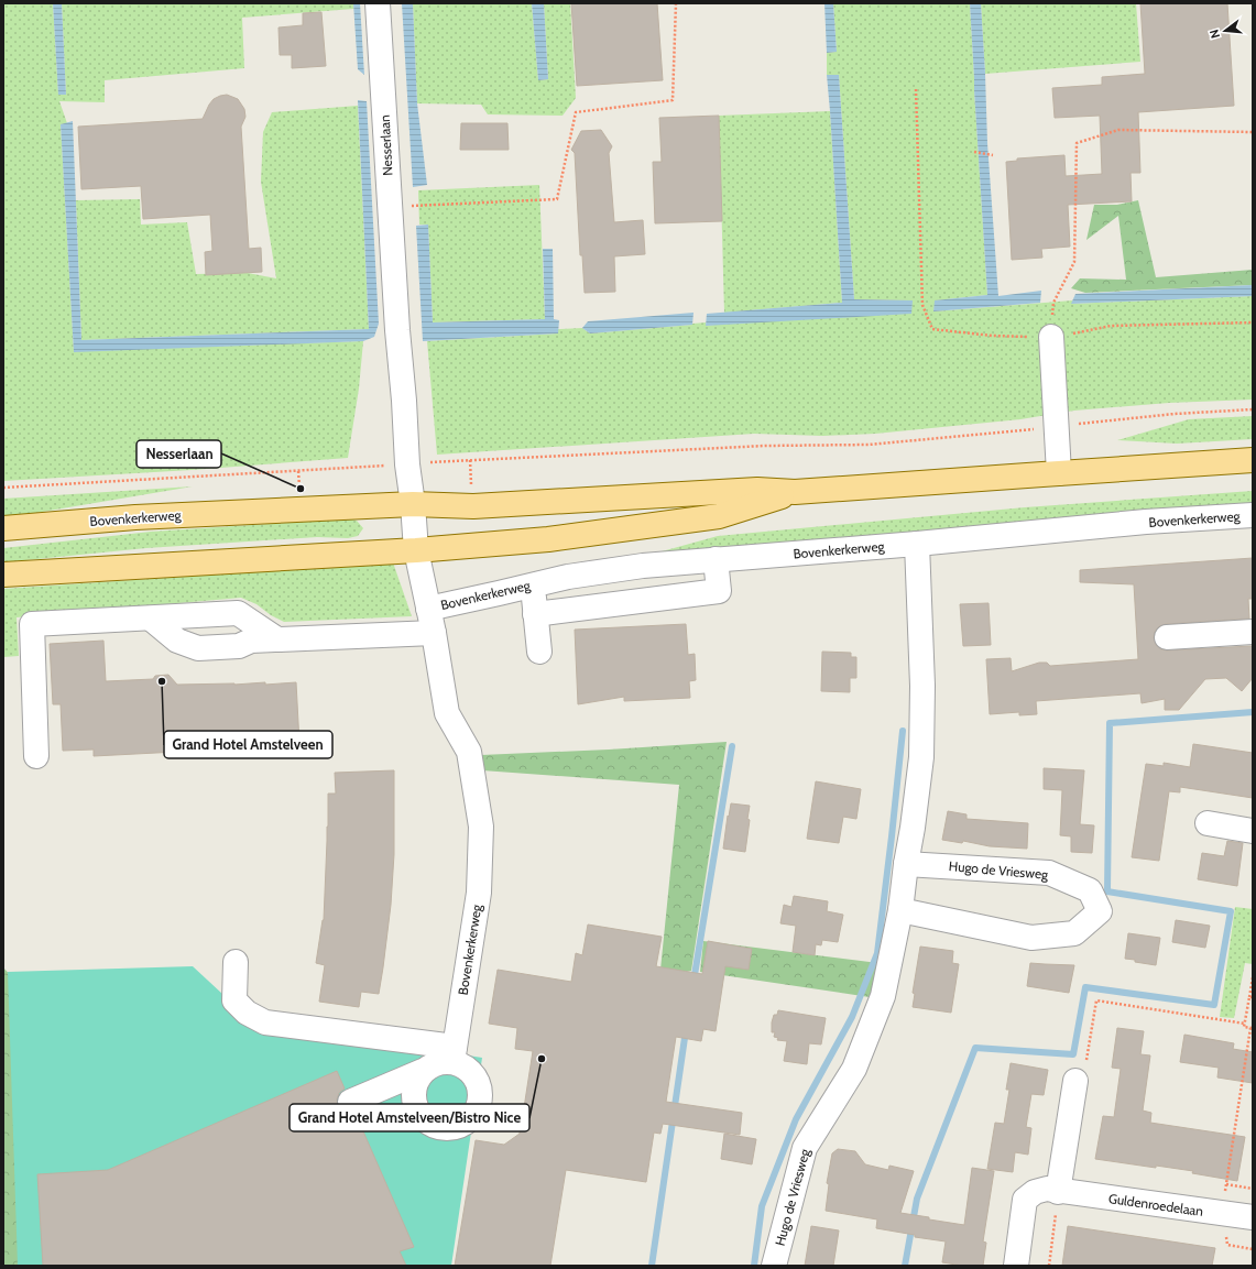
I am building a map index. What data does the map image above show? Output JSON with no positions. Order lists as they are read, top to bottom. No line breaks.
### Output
{"streets":{"main road":["Bovenkerkerweg"],"street":["Nesserlaan","Hugo de Vriesweg","Guldenroedelaan"]},"crossings":[["Nesserlaan","Bovenkerkerweg"],["Bovenkerkerweg","Hugo de Vriesweg"]],"places":["Nesserlaan","Grand Hotel Amstelveen","Grand Hotel Amstelveen/Bistro Nice"],"north":"left"}
